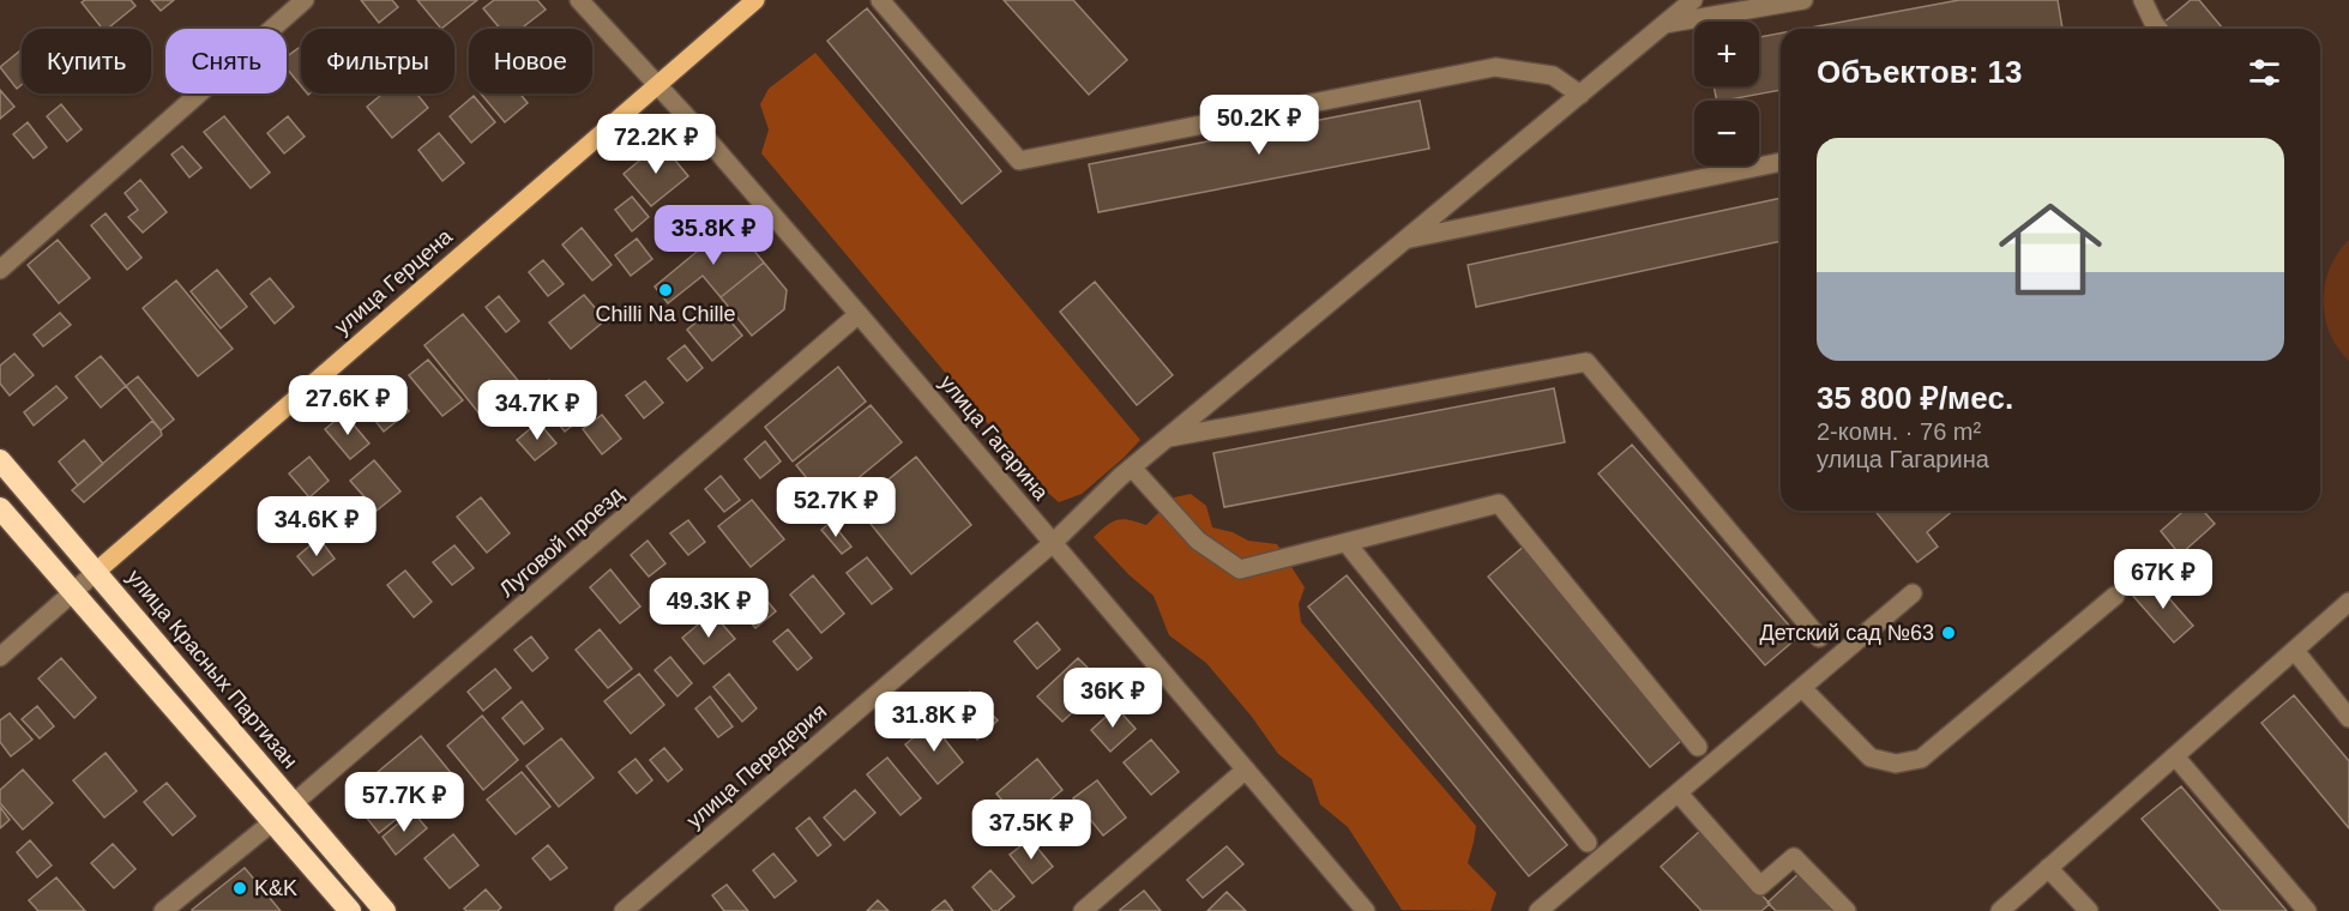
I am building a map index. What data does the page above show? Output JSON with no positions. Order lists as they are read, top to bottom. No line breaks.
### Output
{"streets":{"highway":["улица Красных Партизан"],"main road":["улица Герцена"],"street":["улица Гагарина","Луговой проезд","улица Передерия"]},"crossings":[["улица Герцена","улица Гагарина"],["улица Герцена","улица Красных Партизан"],["улица Гагарина","Луговой проезд"],["улица Гагарина","улица Передерия"],["Луговой проезд","улица Красных Партизан"]],"places":["Chilli Na Chille","Детский сад №63","K&K"],"page":{"map_buttons":["+","−"],"chip":["Купить","Снять","Фильтры","Новое"],"heading":"Объектов: 13","price":["50.2K ₽","72.2K ₽","35.8K ₽","27.6K ₽","34.7K ₽","52.7K ₽","34.6K ₽","67K ₽","49.3K ₽","36K ₽","31.8K ₽","57.7K ₽","37.5K ₽"],"list":[{"name":"35 800 ₽/мес.","note":"2-комн. · 76 m² · улица Гагарина"}]}}
